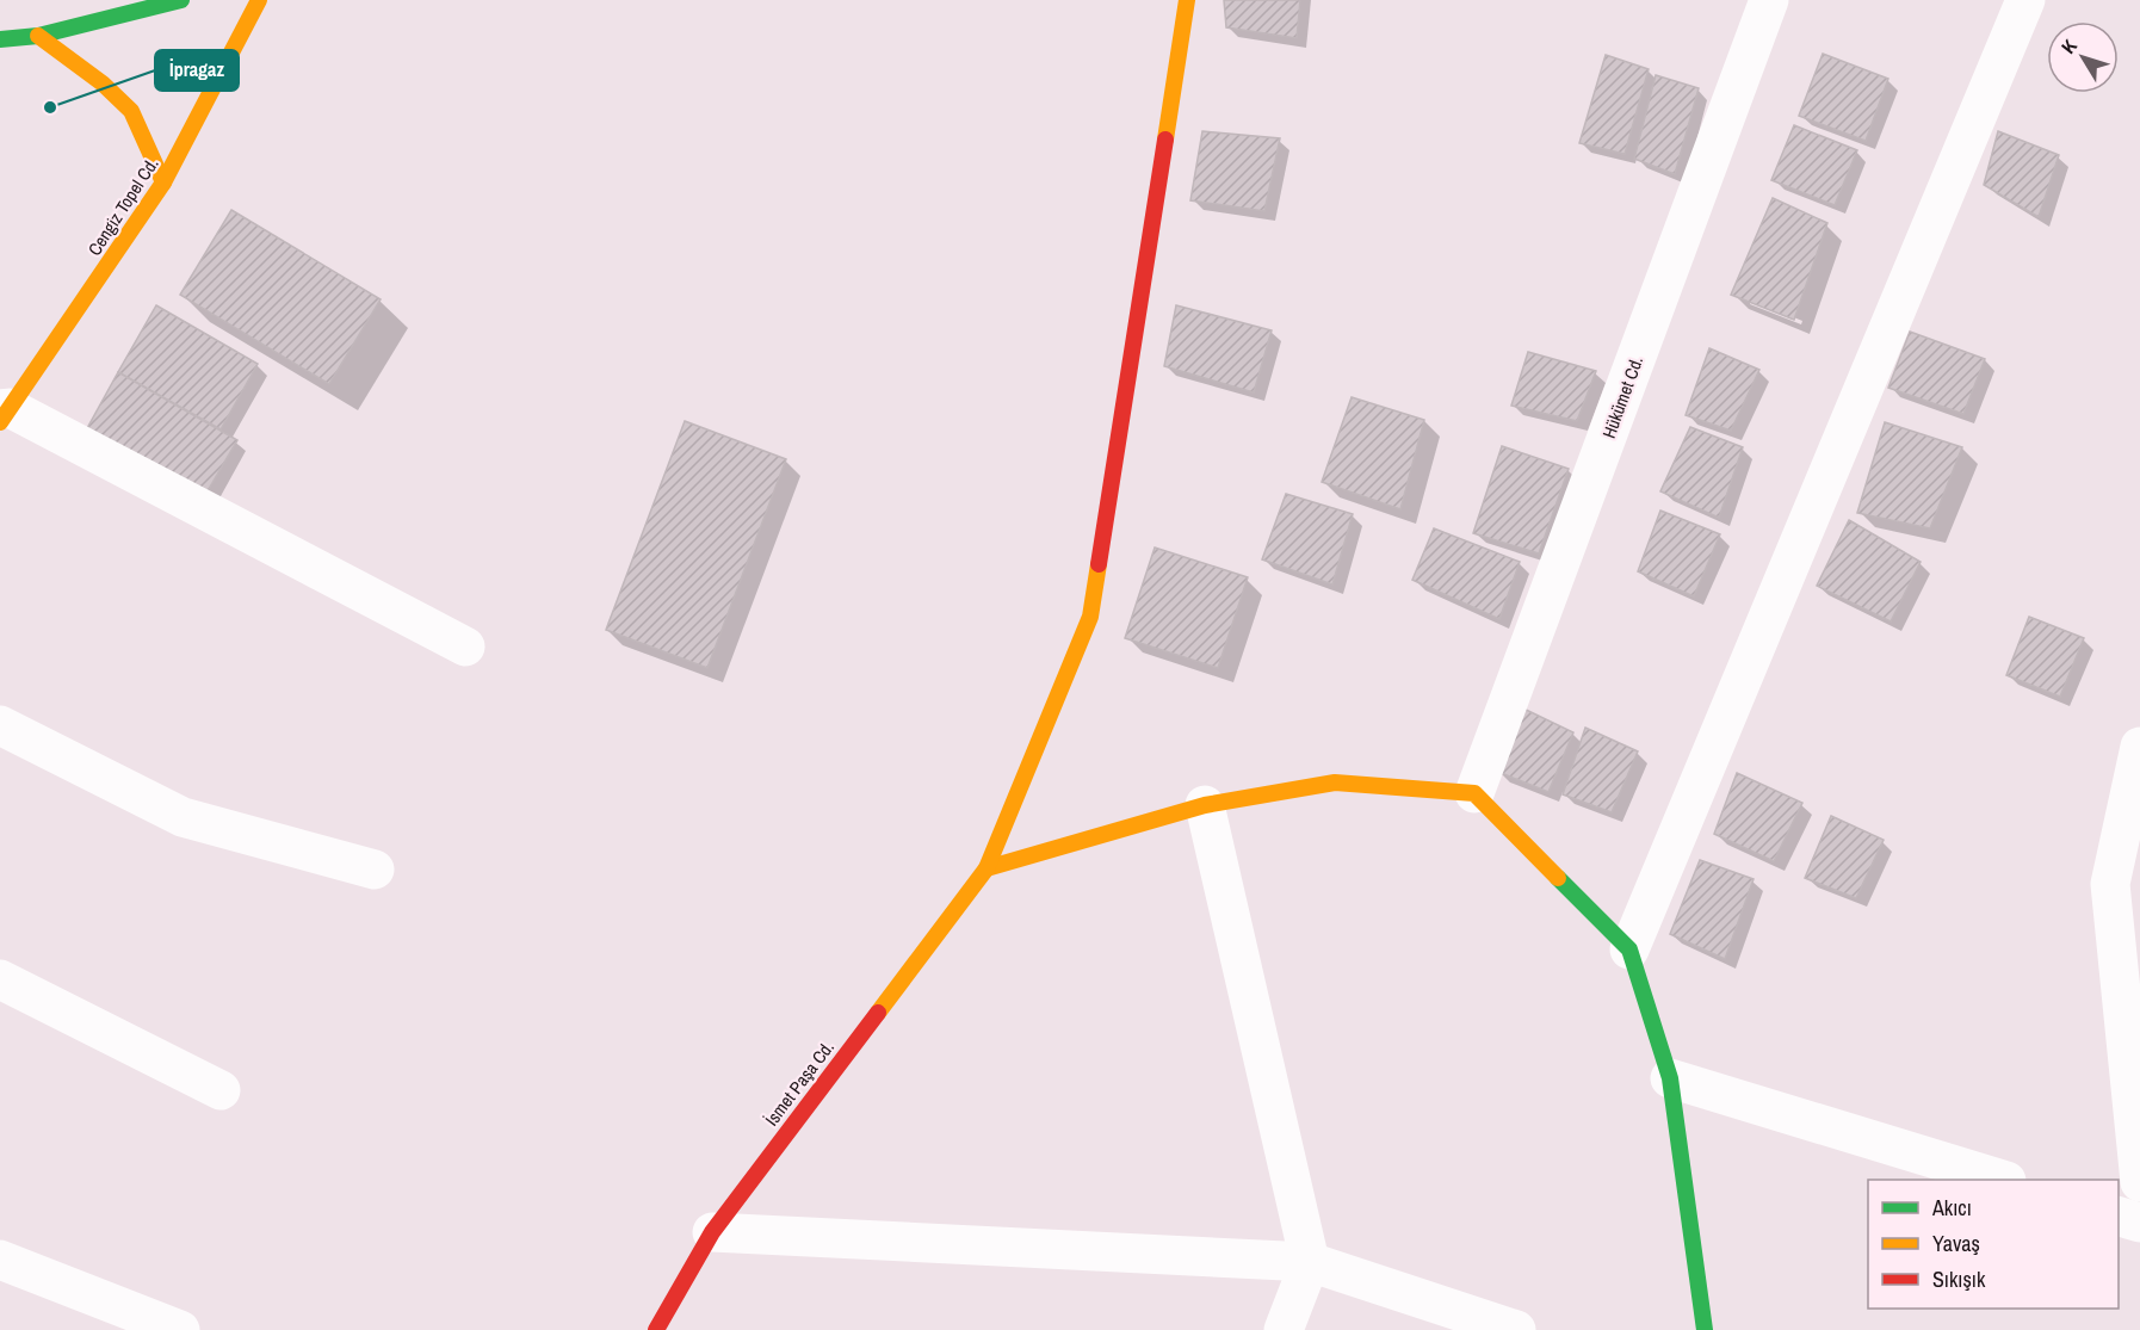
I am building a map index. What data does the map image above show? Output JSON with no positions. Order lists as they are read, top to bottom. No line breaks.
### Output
{"streets":{"street":["Cengiz Topel Cd.","Hükümet Cd.","İsmet Paşa Cd."]},"places":["İpragaz"],"legend":["Akıcı","Yavaş","Sıkışık"],"north":"top left"}
